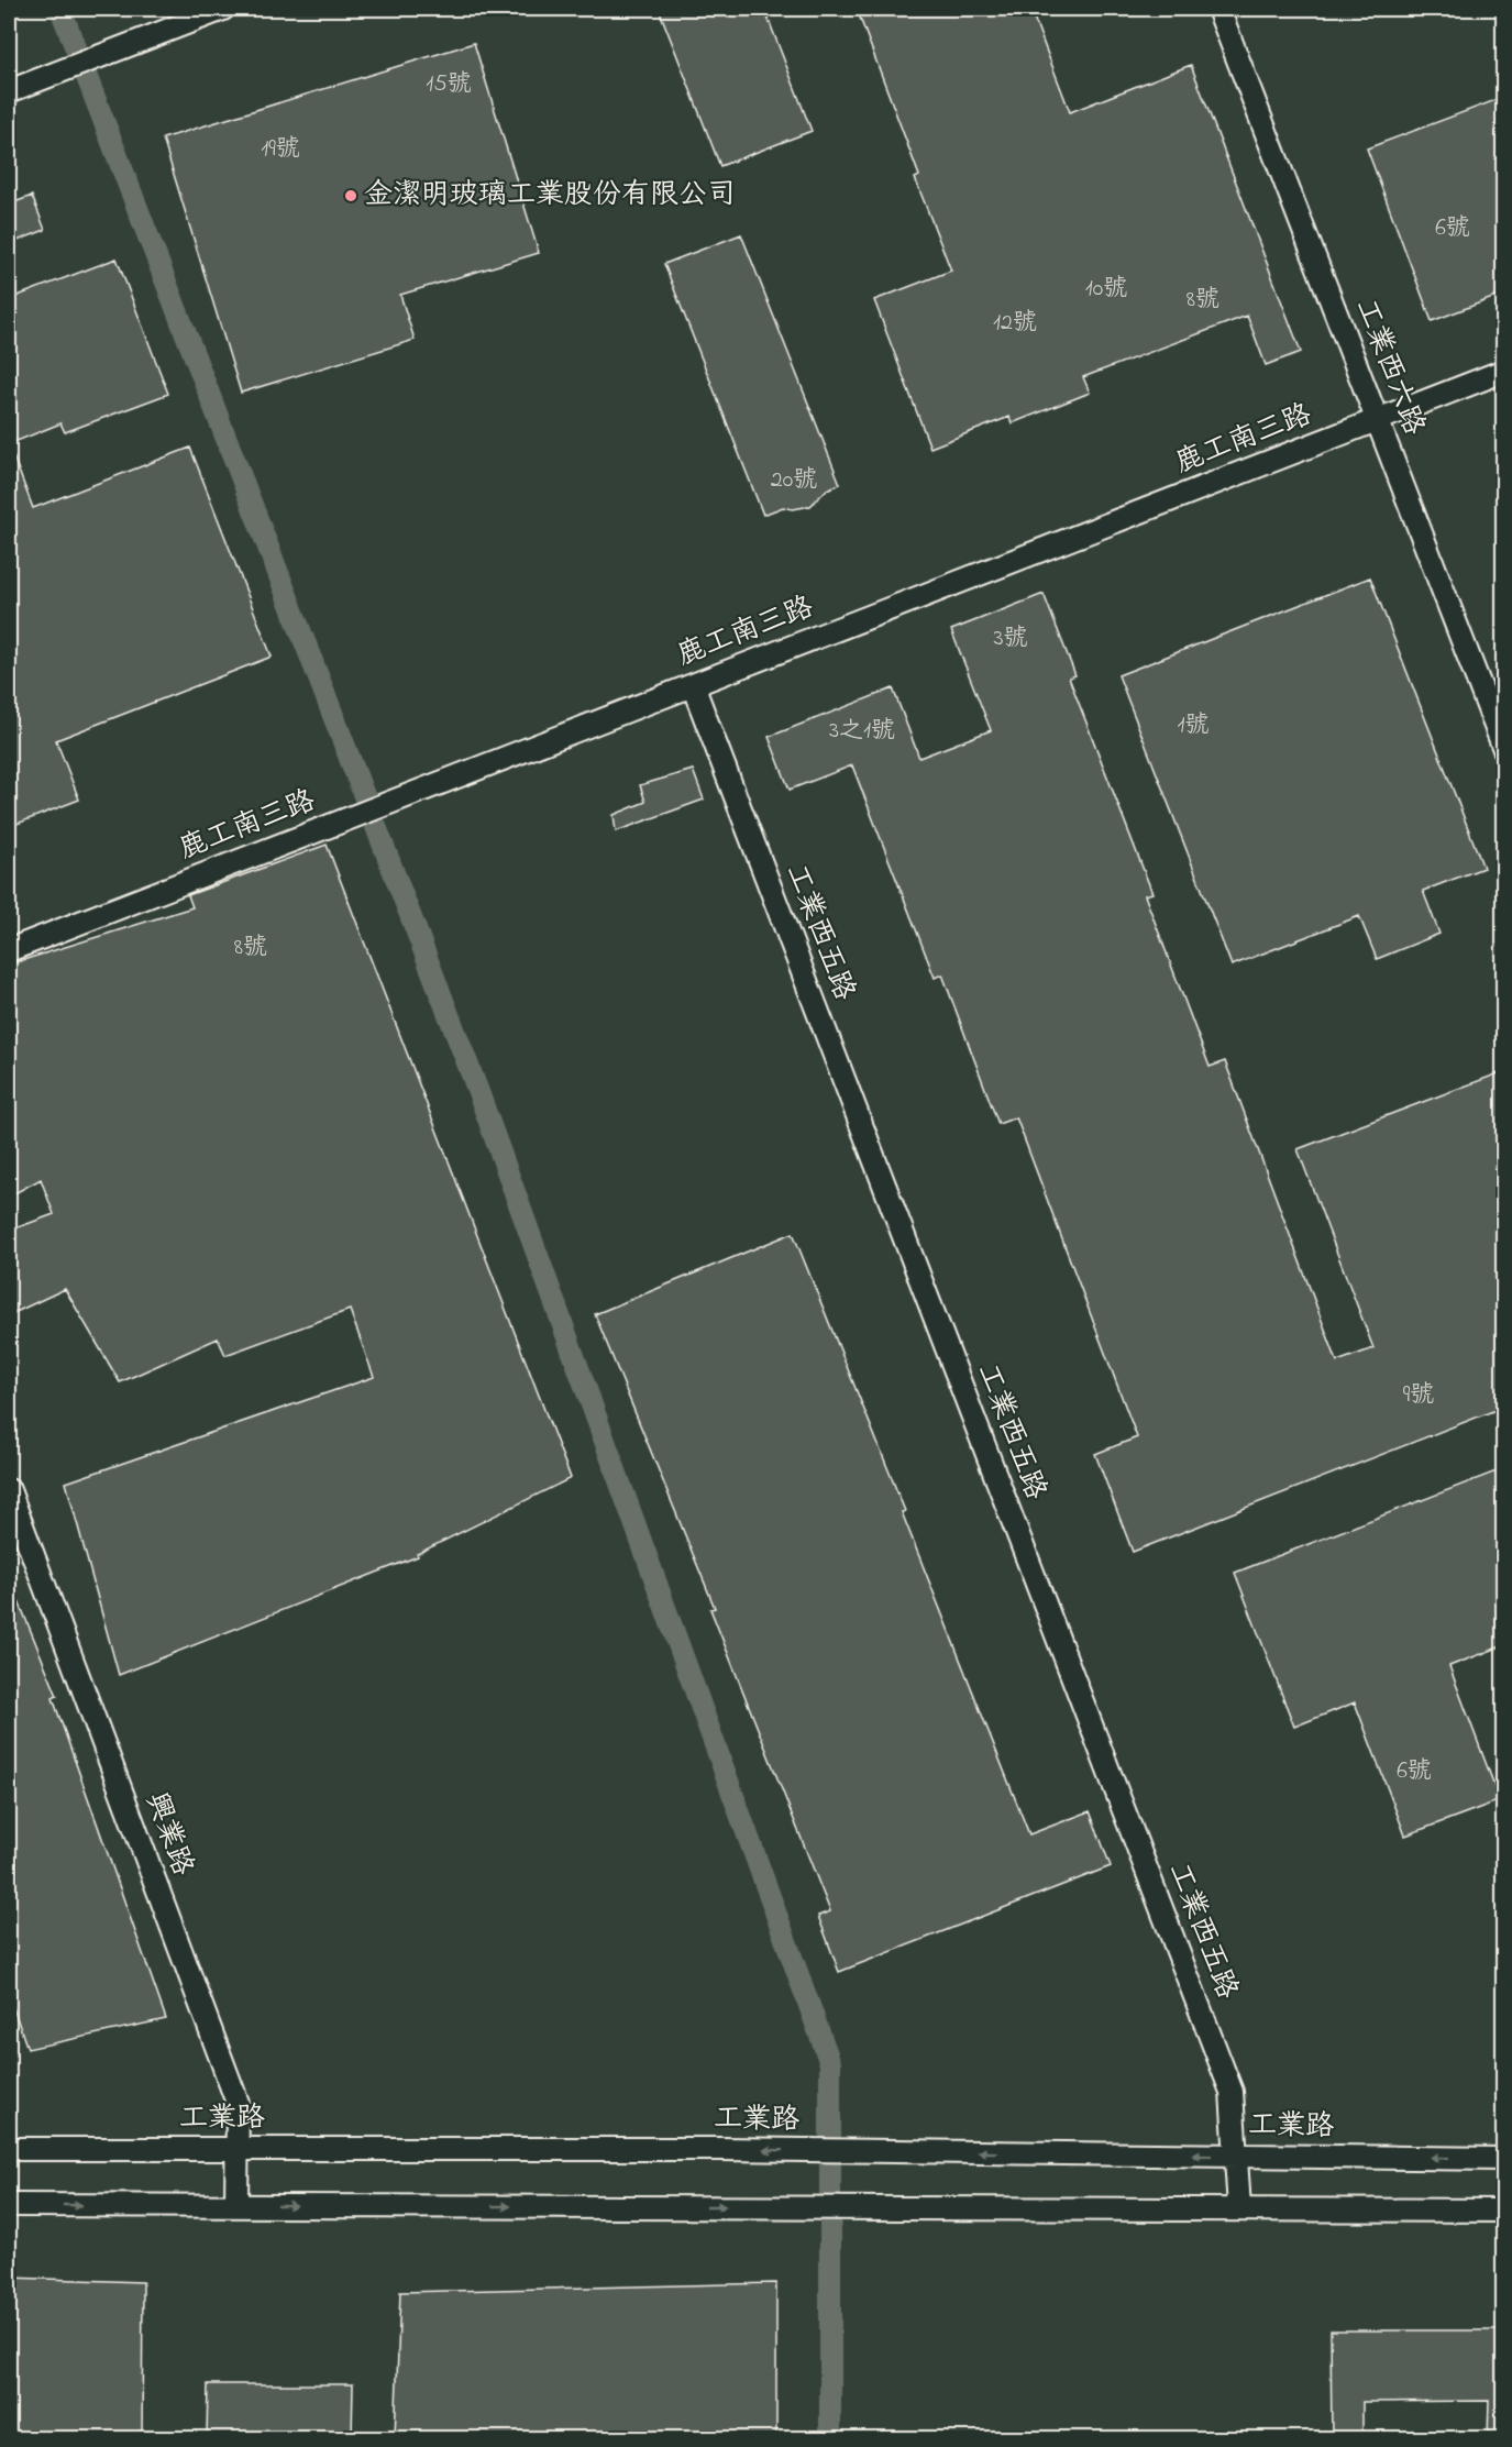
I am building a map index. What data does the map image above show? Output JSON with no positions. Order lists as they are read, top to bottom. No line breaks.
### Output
{"streets":{"street":["工業西六路","鹿工南三路","工業西五路","興業路","工業路"]},"crossings":[["工業西六路","鹿工南三路"],["鹿工南三路","工業西五路"],["工業西五路","工業路"],["興業路","工業路"]],"places":["金潔明玻璃工業股份有限公司"],"house_numbers":["15號","19號","6號","10號","8號","12號","20號","3號","1號","3之1號","8號","9號","6號"]}
